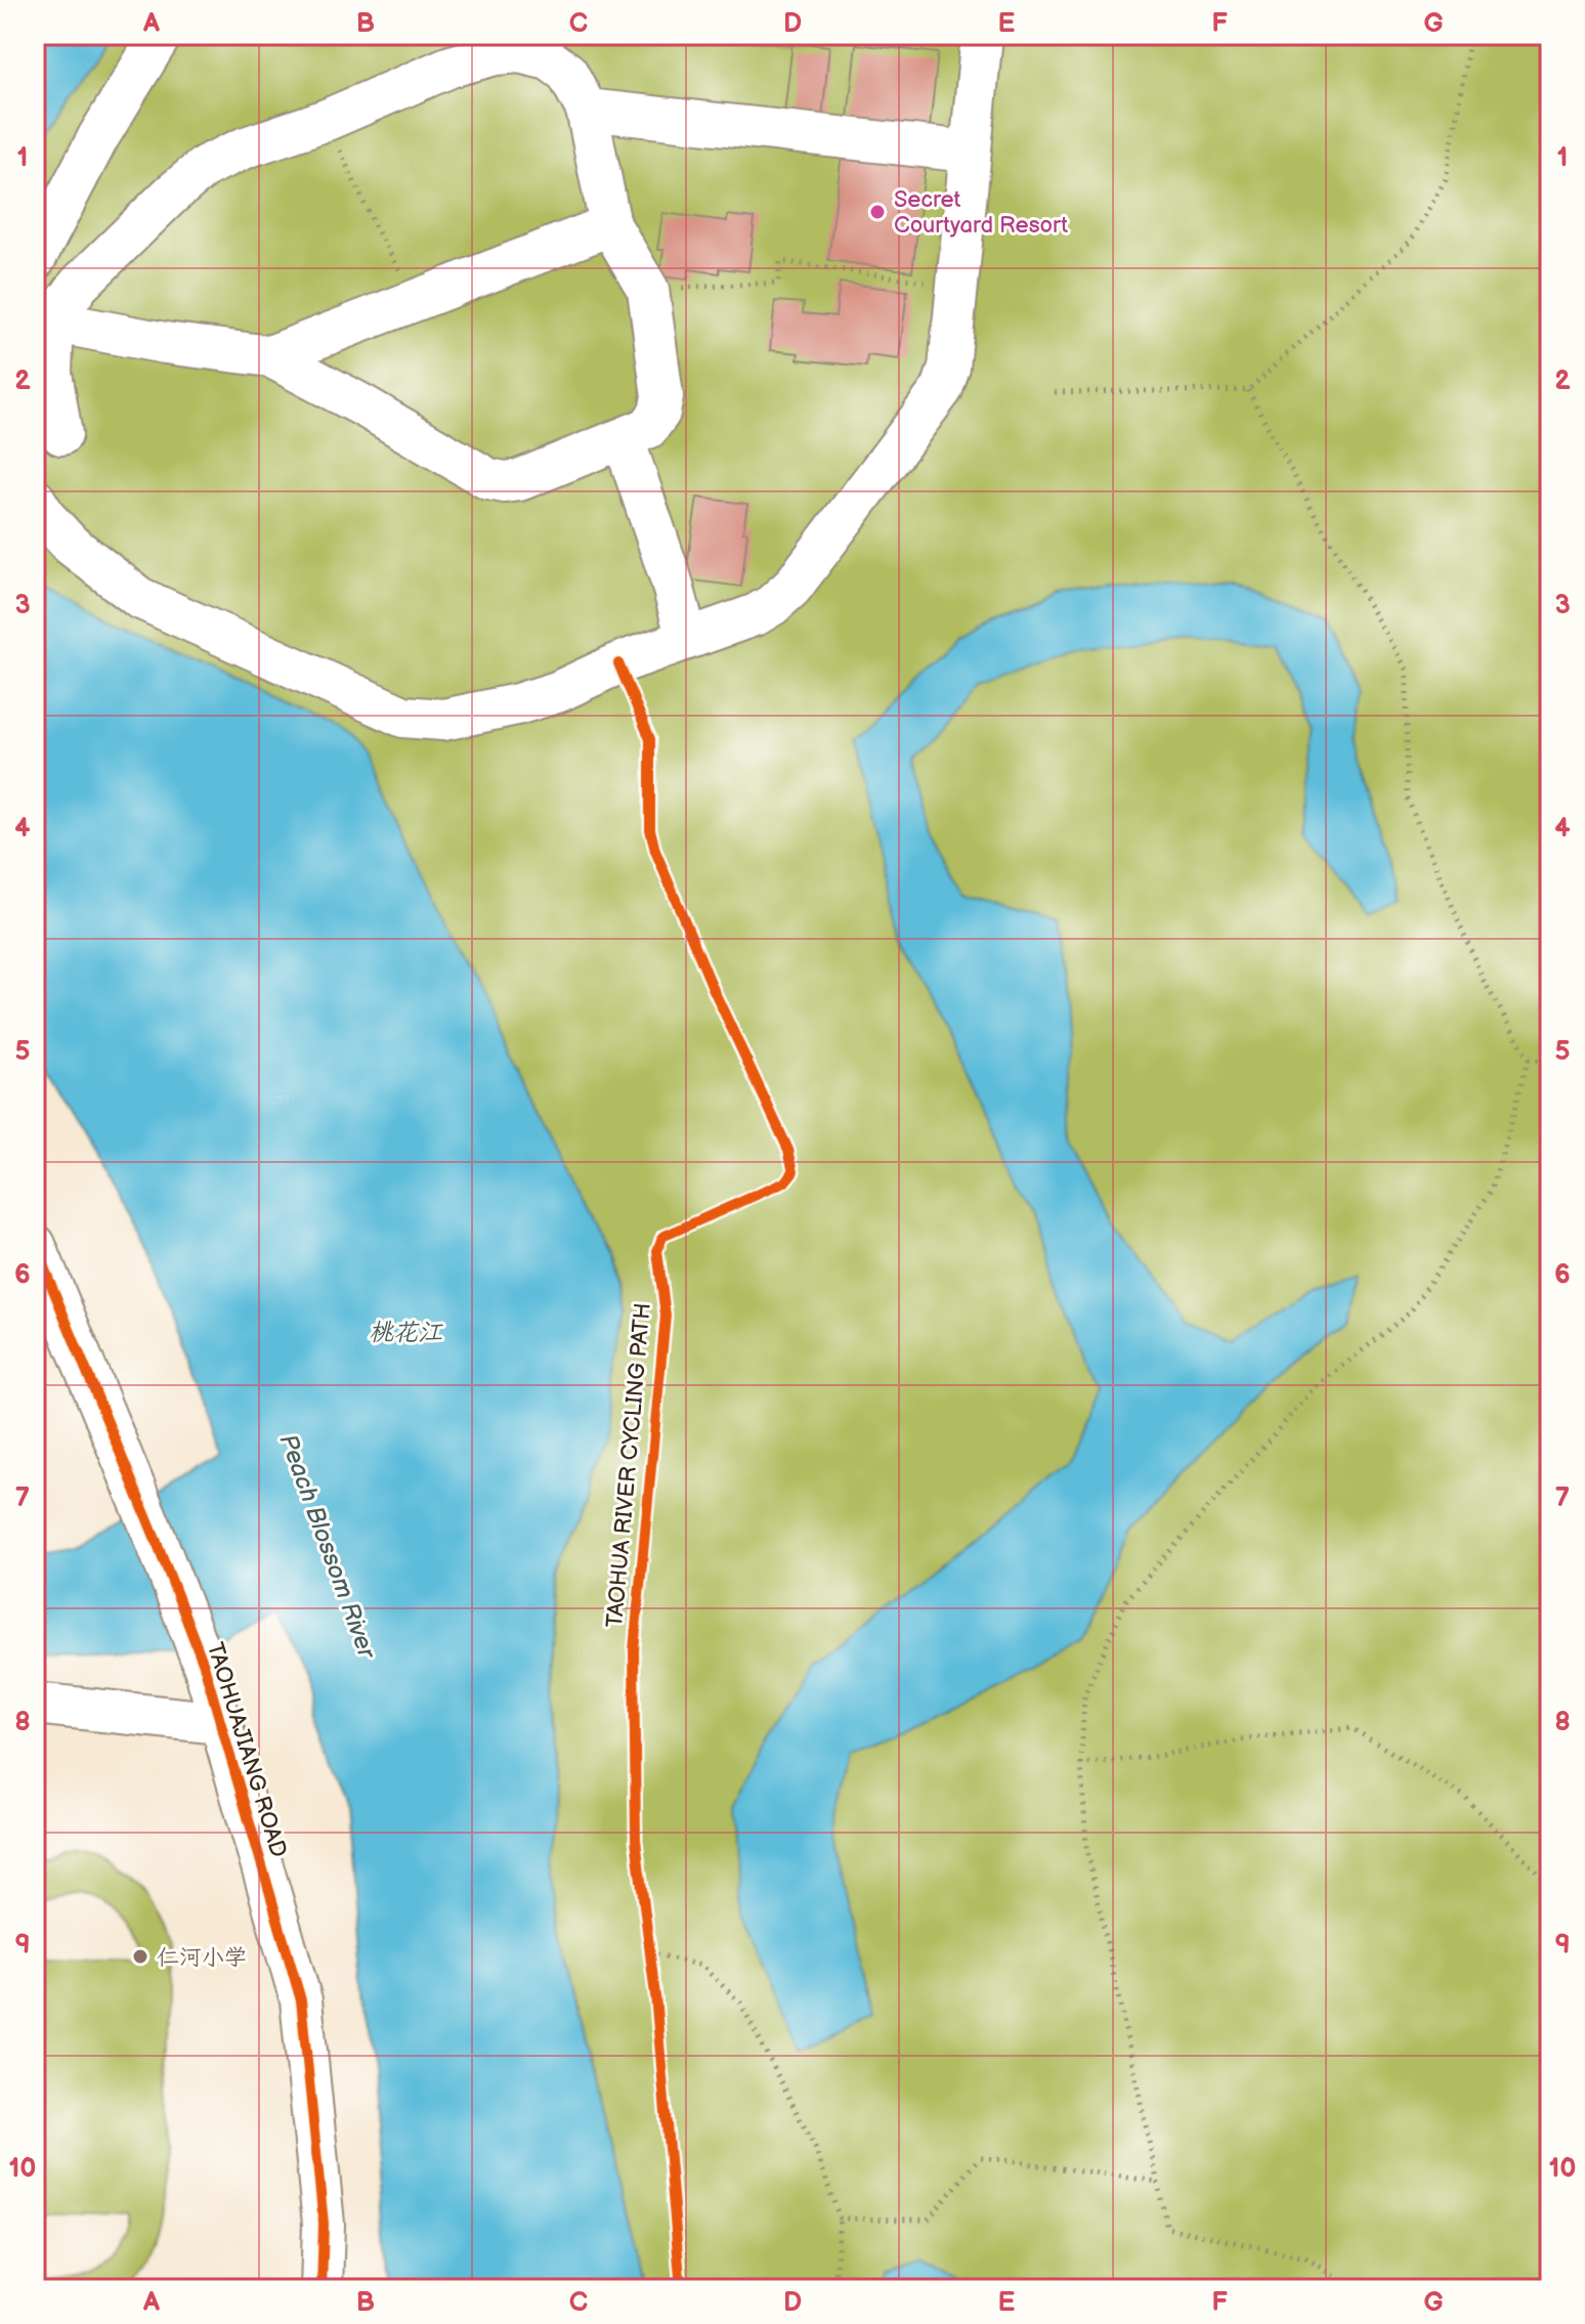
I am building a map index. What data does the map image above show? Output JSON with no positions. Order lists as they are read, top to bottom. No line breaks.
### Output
{"streets":{"street":["TAOHUAJIANG ROAD"],"cycle path":["TAOHUA RIVER CYCLING PATH"]},"water":["桃花江","Peach Blossom River"],"places":["Secret Courtyard Resort","仁河小学"],"grid":{"columns":["A","B","C","D","E","F","G"],"rows":["1","2","3","4","5","6","7","8","9","10"]}}
